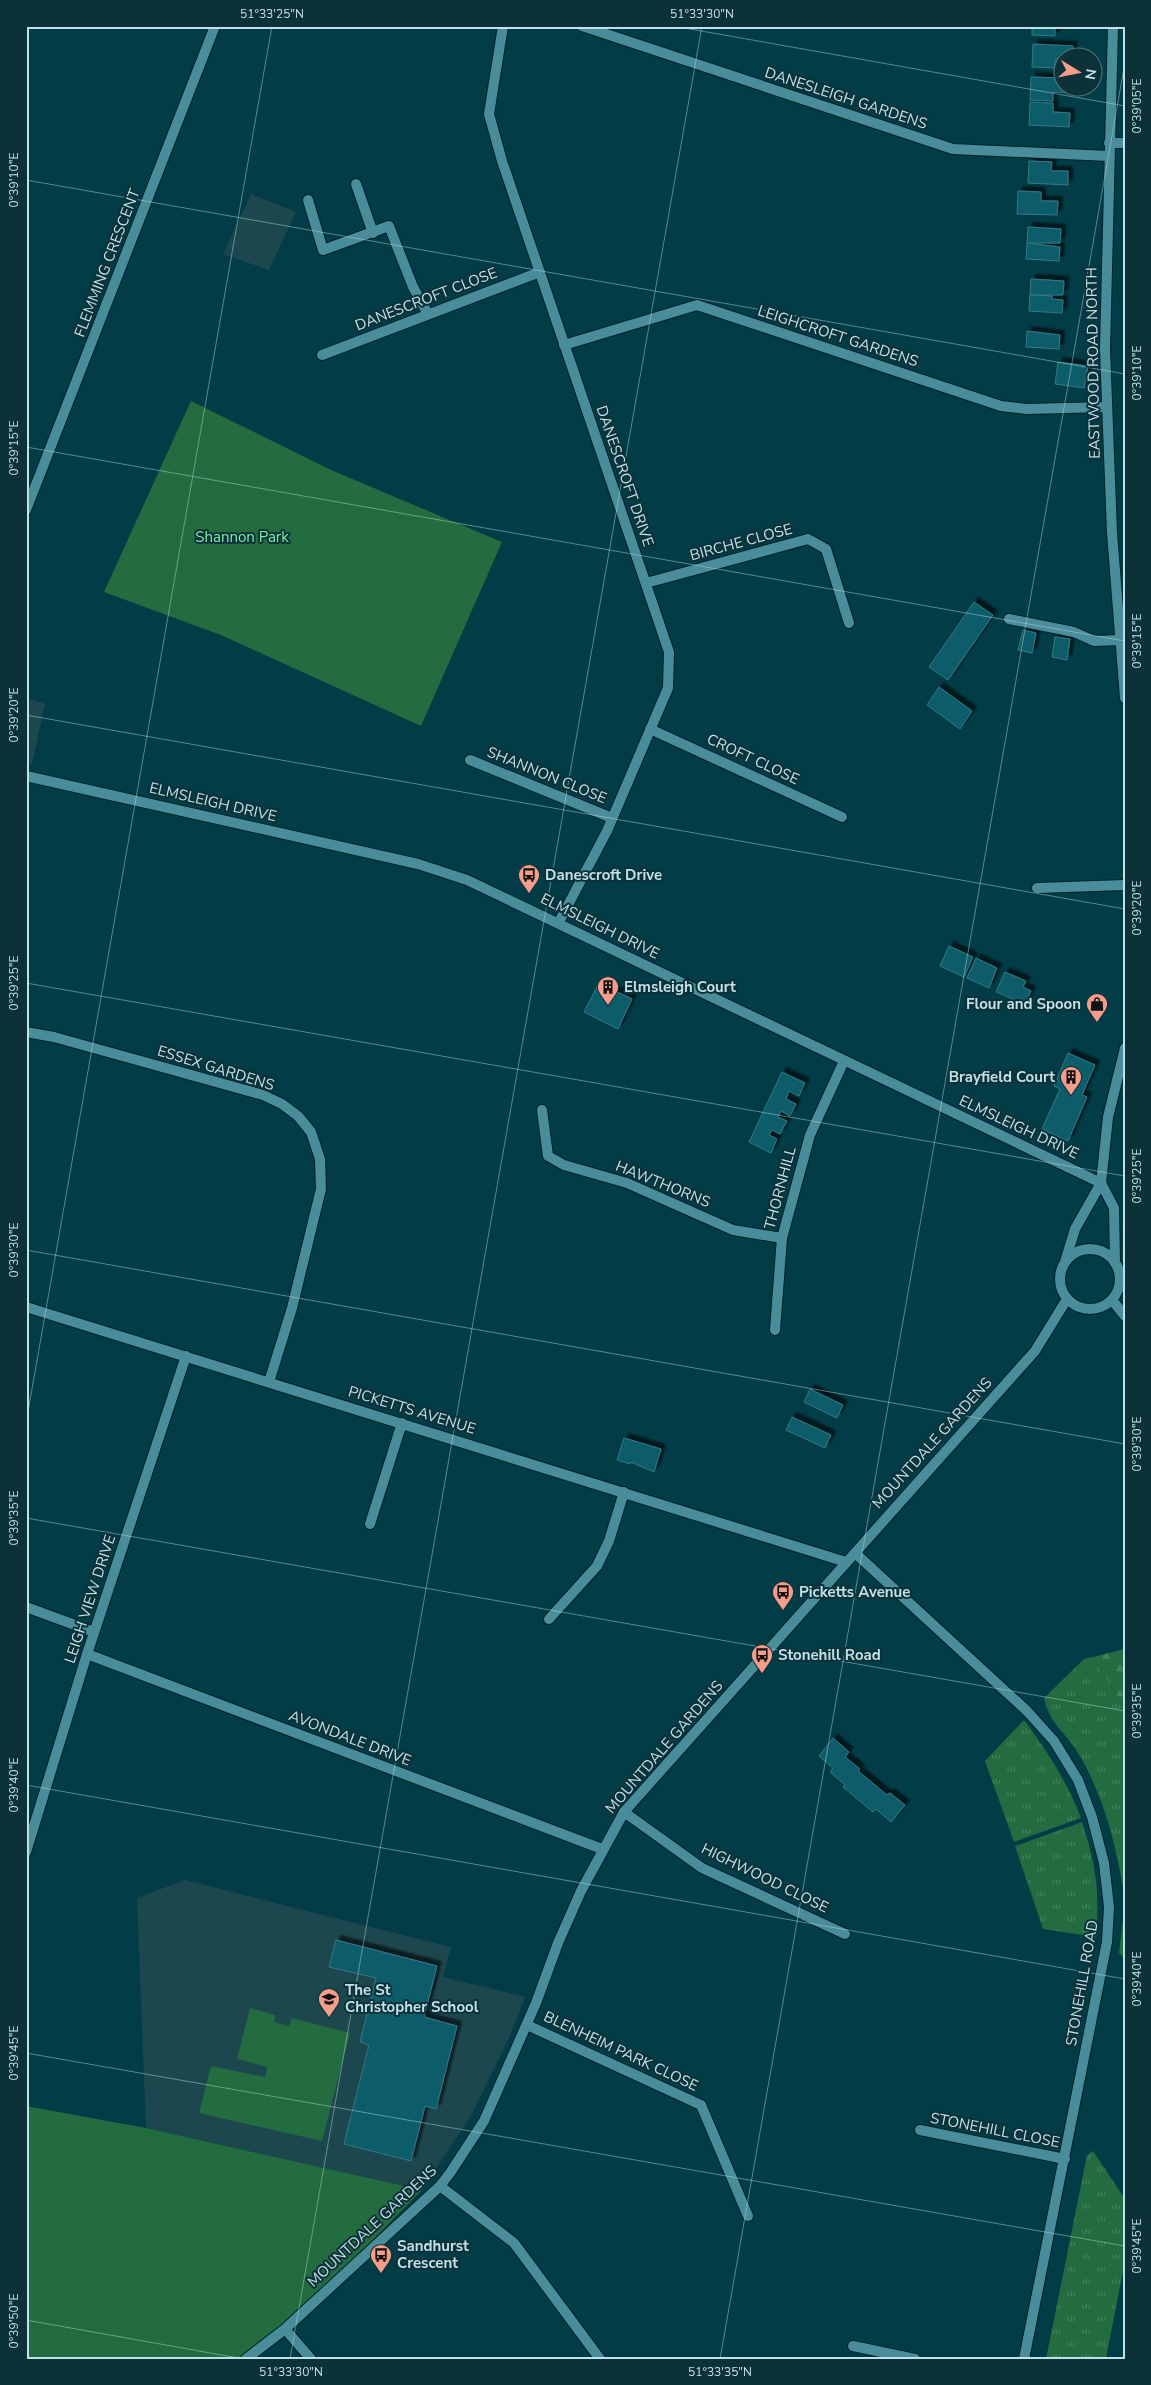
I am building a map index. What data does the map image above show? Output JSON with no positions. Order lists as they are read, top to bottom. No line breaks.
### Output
{"streets":{"street":["DANESLEIGH GARDENS","FLEMMING CRESCENT","DANESCROFT CLOSE","LEIGHCROFT GARDENS","EASTWOOD ROAD NORTH","DANESCROFT DRIVE","BIRCHE CLOSE","CROFT CLOSE","SHANNON CLOSE","ELMSLEIGH DRIVE","ESSEX GARDENS","HAWTHORNS","THORNHILL","PICKETTS AVENUE","MOUNTDALE GARDENS","LEIGH VIEW DRIVE","AVONDALE DRIVE","HIGHWOOD CLOSE","STONEHILL ROAD","BLENHEIM PARK CLOSE","STONEHILL CLOSE"]},"crossings":[["DANESLEIGH GARDENS","EASTWOOD ROAD NORTH"],["DANESCROFT CLOSE","DANESCROFT DRIVE"],["LEIGHCROFT GARDENS","EASTWOOD ROAD NORTH"],["LEIGHCROFT GARDENS","DANESCROFT DRIVE"],["DANESCROFT DRIVE","BIRCHE CLOSE"],["DANESCROFT DRIVE","CROFT CLOSE"],["DANESCROFT DRIVE","SHANNON CLOSE"],["DANESCROFT DRIVE","ELMSLEIGH DRIVE"],["ELMSLEIGH DRIVE","THORNHILL"],["ESSEX GARDENS","PICKETTS AVENUE"],["HAWTHORNS","THORNHILL"],["PICKETTS AVENUE","MOUNTDALE GARDENS"],["PICKETTS AVENUE","LEIGH VIEW DRIVE"],["MOUNTDALE GARDENS","AVONDALE DRIVE"],["MOUNTDALE GARDENS","HIGHWOOD CLOSE"],["MOUNTDALE GARDENS","STONEHILL ROAD"],["MOUNTDALE GARDENS","BLENHEIM PARK CLOSE"],["LEIGH VIEW DRIVE","AVONDALE DRIVE"],["STONEHILL ROAD","STONEHILL CLOSE"]],"parks":["Shannon Park"],"places":{"bus stop":["Danescroft Drive","Picketts Avenue","Stonehill Road","Sandhurst Crescent"],"building":["Elmsleigh Court","Brayfield Court"],"shop":["Flour and Spoon"],"school or university":["The St Christopher School"]},"north":"right","coordinates":["51°33'25\"N","51°33'30\"N","0°39'05\"E","0°39'10\"E","0°39'15\"E","0°39'20\"E","0°39'25\"E","0°39'30\"E","0°39'35\"E","0°39'40\"E","0°39'45\"E","0°39'50\"E","51°33'35\"N"]}
